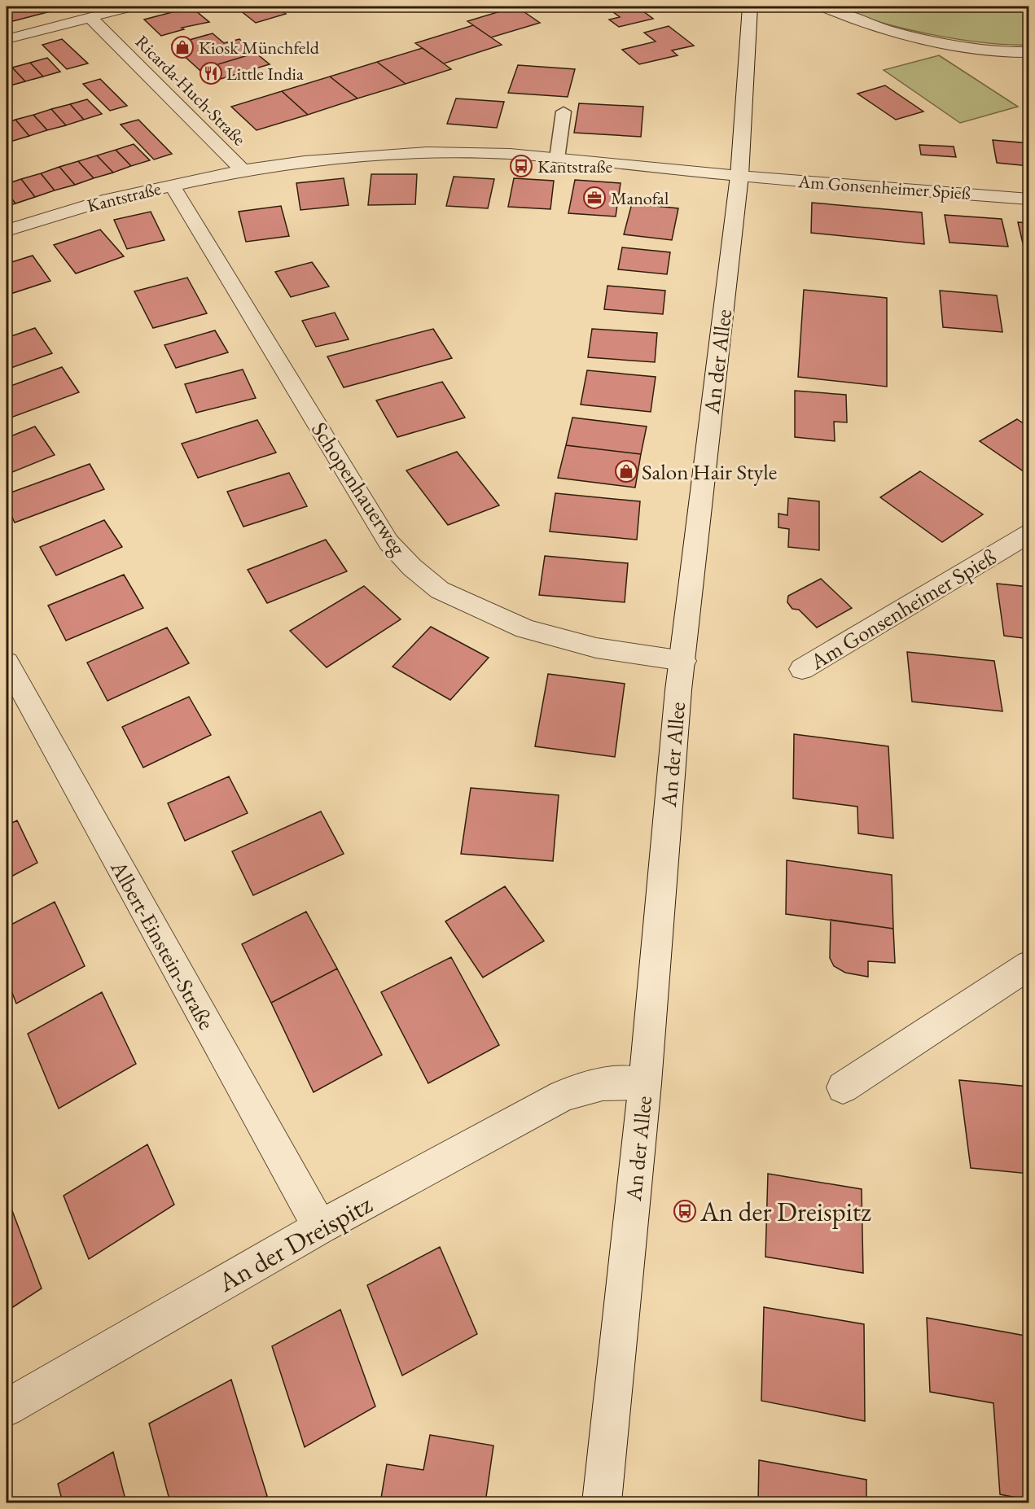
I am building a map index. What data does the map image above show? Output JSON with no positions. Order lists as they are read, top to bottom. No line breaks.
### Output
{"streets":{"street":["Ricarda-Huch-Straße","Am Gonsenheimer Spieß","Kantstraße","An der Allee","Schopenhauerweg","Albert-Einstein-Straße","An der Dreispitz"]},"crossings":[["Ricarda-Huch-Straße","Kantstraße"],["Am Gonsenheimer Spieß","Kantstraße"],["Am Gonsenheimer Spieß","An der Allee"],["Kantstraße","An der Allee"],["Kantstraße","Schopenhauerweg"],["An der Allee","Schopenhauerweg"],["An der Allee","An der Dreispitz"],["Albert-Einstein-Straße","An der Dreispitz"]],"places":{"shop":["Kiosk Münchfeld","Salon Hair Style"],"restaurant":["Little India"],"bus stop":["Kantstraße","An der Dreispitz"],"office":["Manofal"]}}
